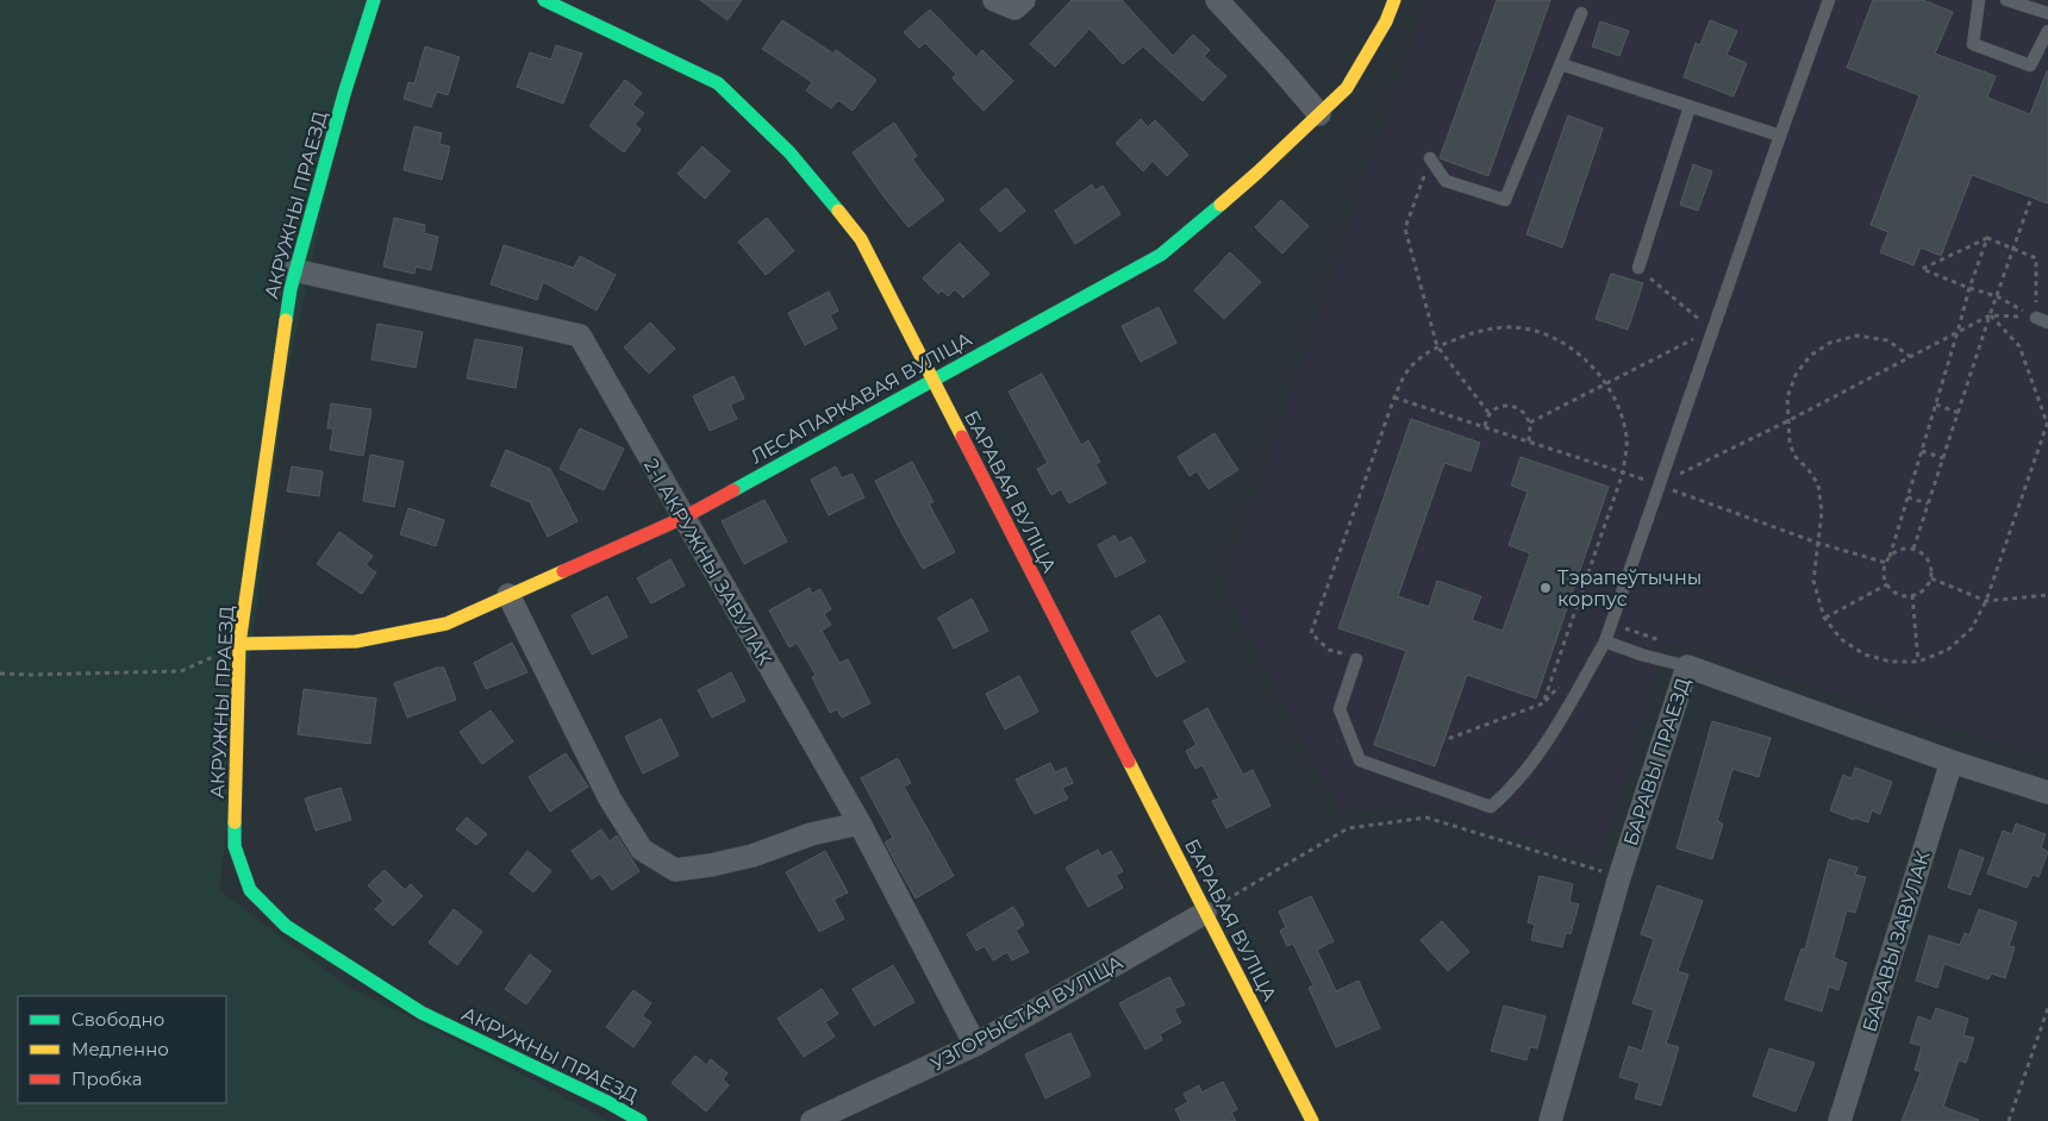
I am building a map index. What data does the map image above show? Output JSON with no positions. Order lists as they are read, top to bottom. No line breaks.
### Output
{"streets":{"street":["АКРУЖНЫ ПРАЕЗД","ЛЕСАПАРКАВАЯ ВУЛІЦА","БАРАВАЯ ВУЛІЦА","2-І АКРУЖНЫ ЗАВУЛАК","БАРАВЫ ПРАЕЗД","БАРАВЫ ЗАВУЛАК","УЗГОРЫСТАЯ ВУЛІЦА"]},"crossings":[["АКРУЖНЫ ПРАЕЗД","ЛЕСАПАРКАВАЯ ВУЛІЦА"],["АКРУЖНЫ ПРАЕЗД","2-І АКРУЖНЫ ЗАВУЛАК"],["ЛЕСАПАРКАВАЯ ВУЛІЦА","БАРАВАЯ ВУЛІЦА"],["ЛЕСАПАРКАВАЯ ВУЛІЦА","2-І АКРУЖНЫ ЗАВУЛАК"],["БАРАВАЯ ВУЛІЦА","УЗГОРЫСТАЯ ВУЛІЦА"],["2-І АКРУЖНЫ ЗАВУЛАК","УЗГОРЫСТАЯ ВУЛІЦА"],["БАРАВЫ ПРАЕЗД","БАРАВЫ ЗАВУЛАК"]],"places":["Тэрапеўтычны корпус"],"legend":["Свободно","Медленно","Пробка"]}
